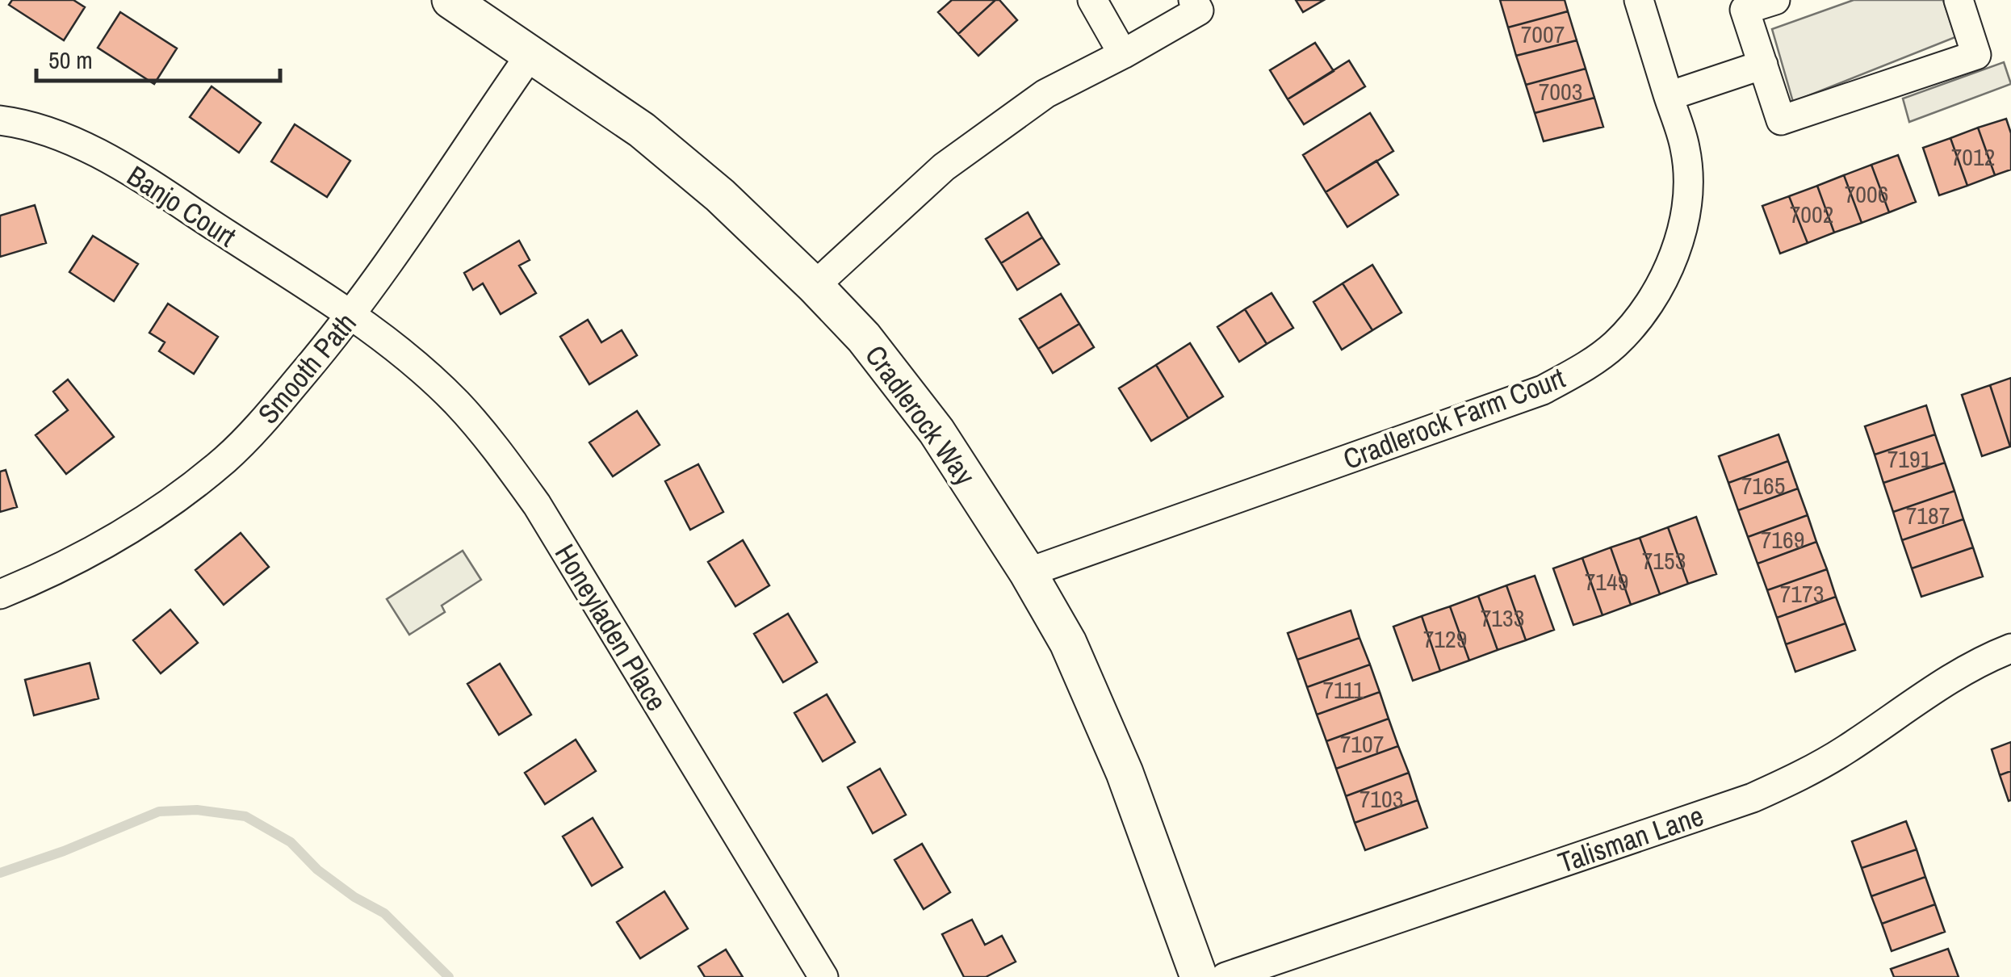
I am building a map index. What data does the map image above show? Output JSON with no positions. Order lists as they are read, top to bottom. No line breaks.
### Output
{"streets":{"street":["Banjo Court","Smooth Path","Cradlerock Way","Cradlerock Farm Court","Honeyladen Place","Talisman Lane"]},"crossings":[["Banjo Court","Smooth Path"],["Banjo Court","Honeyladen Place"],["Smooth Path","Cradlerock Way"],["Smooth Path","Honeyladen Place"],["Cradlerock Way","Cradlerock Farm Court"]],"house_numbers":["7007","7003","7012","7006","7002","7191","7165","7187","7169","7153","7149","7173","7133","7129","7111","7107","7103"],"scale_bar":"50 m"}
